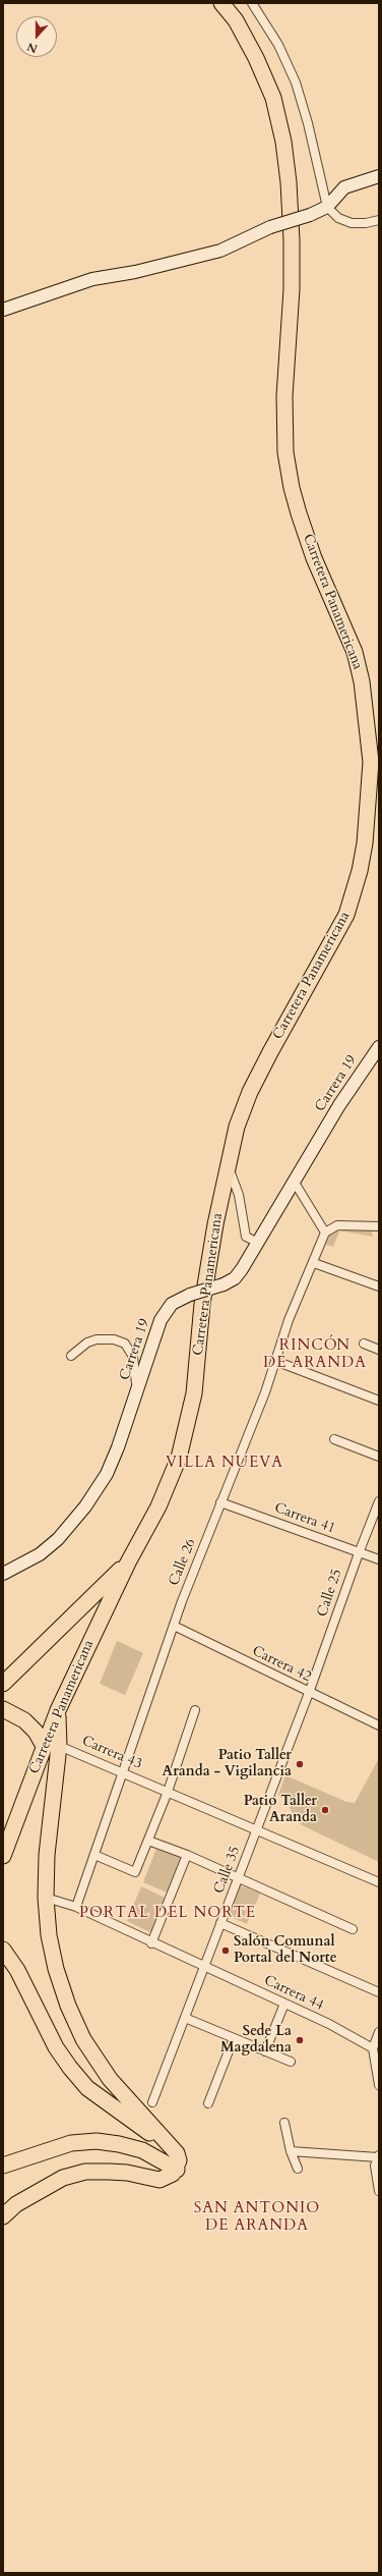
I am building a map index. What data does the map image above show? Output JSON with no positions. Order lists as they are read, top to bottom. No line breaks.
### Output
{"streets":{"highway":["Carretera Panamericana"],"street":["Carrera 19","Carrera 41","Calle 26","Calle 25","Carrera 42","Carrera 43","Calle 35","Carrera 44"]},"crossings":[["Carretera Panamericana","Carrera 43"],["Carrera 41","Calle 26"],["Carrera 41","Calle 25"],["Calle 26","Carrera 42"],["Calle 26","Carrera 43"],["Calle 26","Carrera 44"],["Calle 25","Carrera 42"],["Calle 25","Calle 35"],["Carrera 42","Calle 35"],["Carrera 43","Calle 35"],["Calle 35","Carrera 44"]],"districts":["RINCÓN DE ARANDA","VILLA NUEVA","PORTAL DEL NORTE","SAN ANTONIO DE ARANDA"],"places":["Patio Taller Aranda - Vigilancia","Patio Taller Aranda","Salón Comunal Portal del Norte","Sede La Magdalena"],"north":"bottom"}
